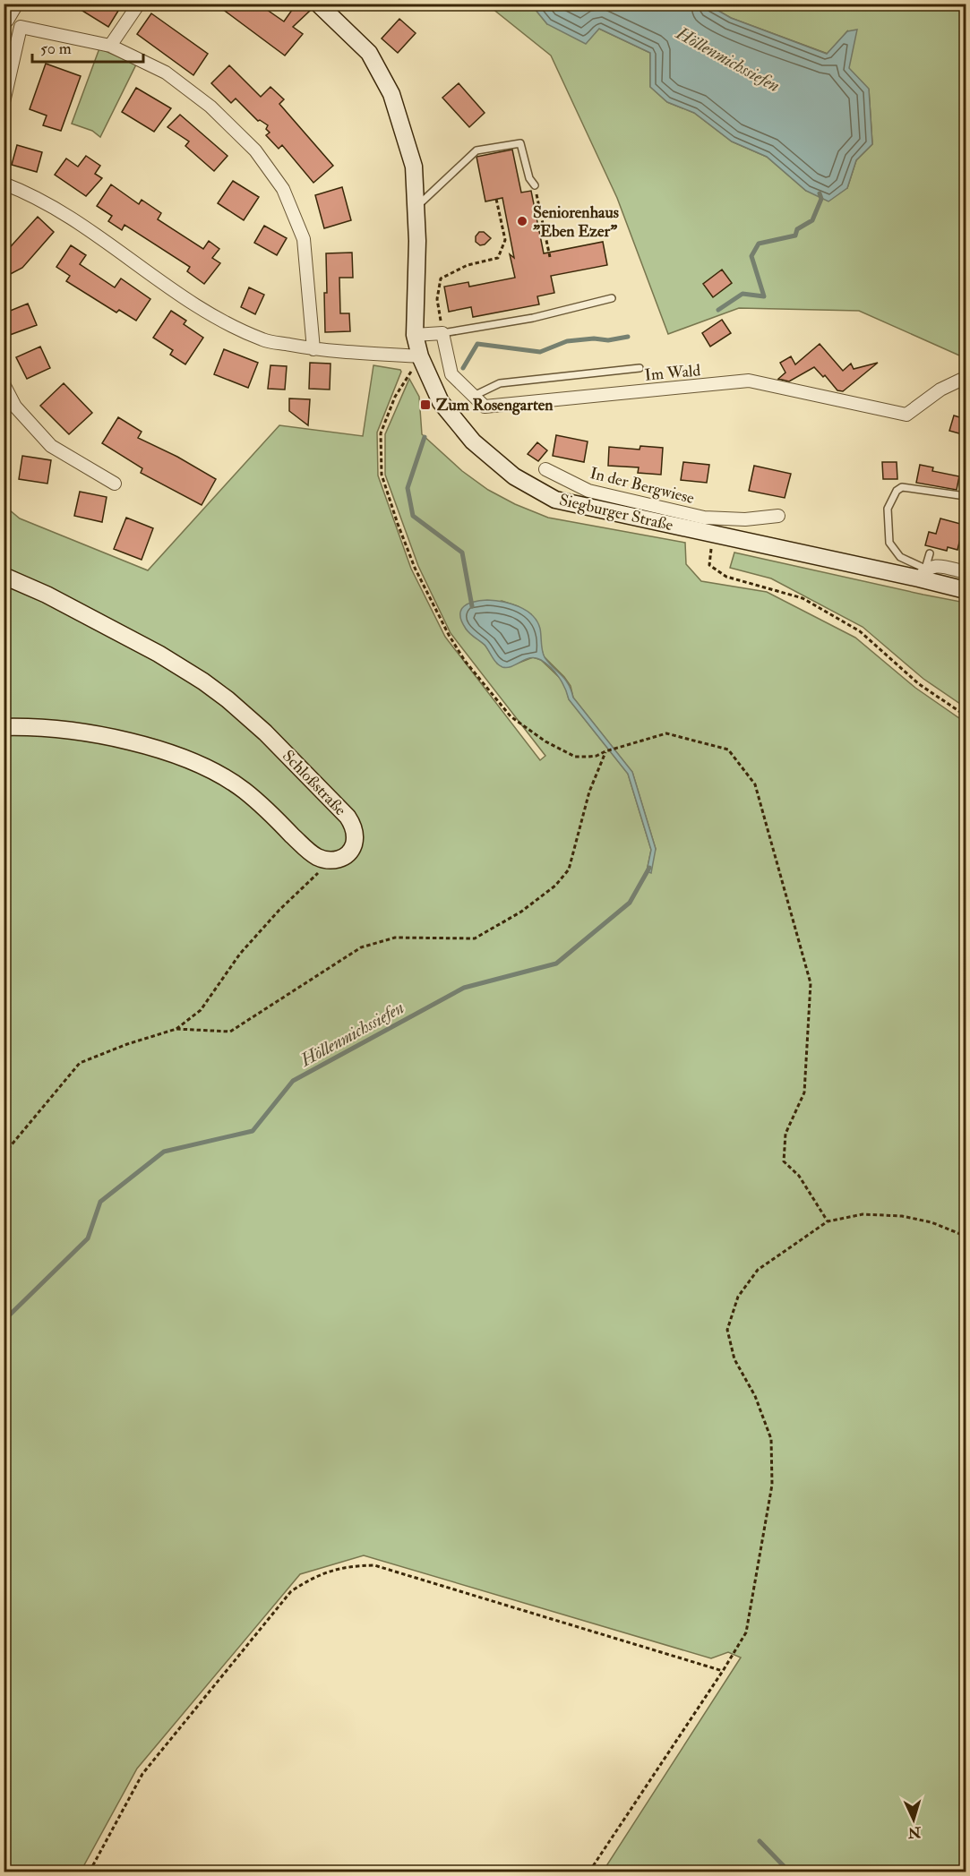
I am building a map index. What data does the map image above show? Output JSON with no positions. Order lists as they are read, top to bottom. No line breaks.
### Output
{"streets":{"main road":["Siegburger Straße","Schloßstraße"],"street":["Im Wald","In der Bergwiese"]},"crossings":[["In der Bergwiese","Siegburger Straße"]],"water":["Höllenmichssiefen"],"places":{"other":["Seniorenhaus \"Eben Ezer\""],"transit":["Zum Rosengarten"]},"scale_bar":"50 m","north":"bottom"}
